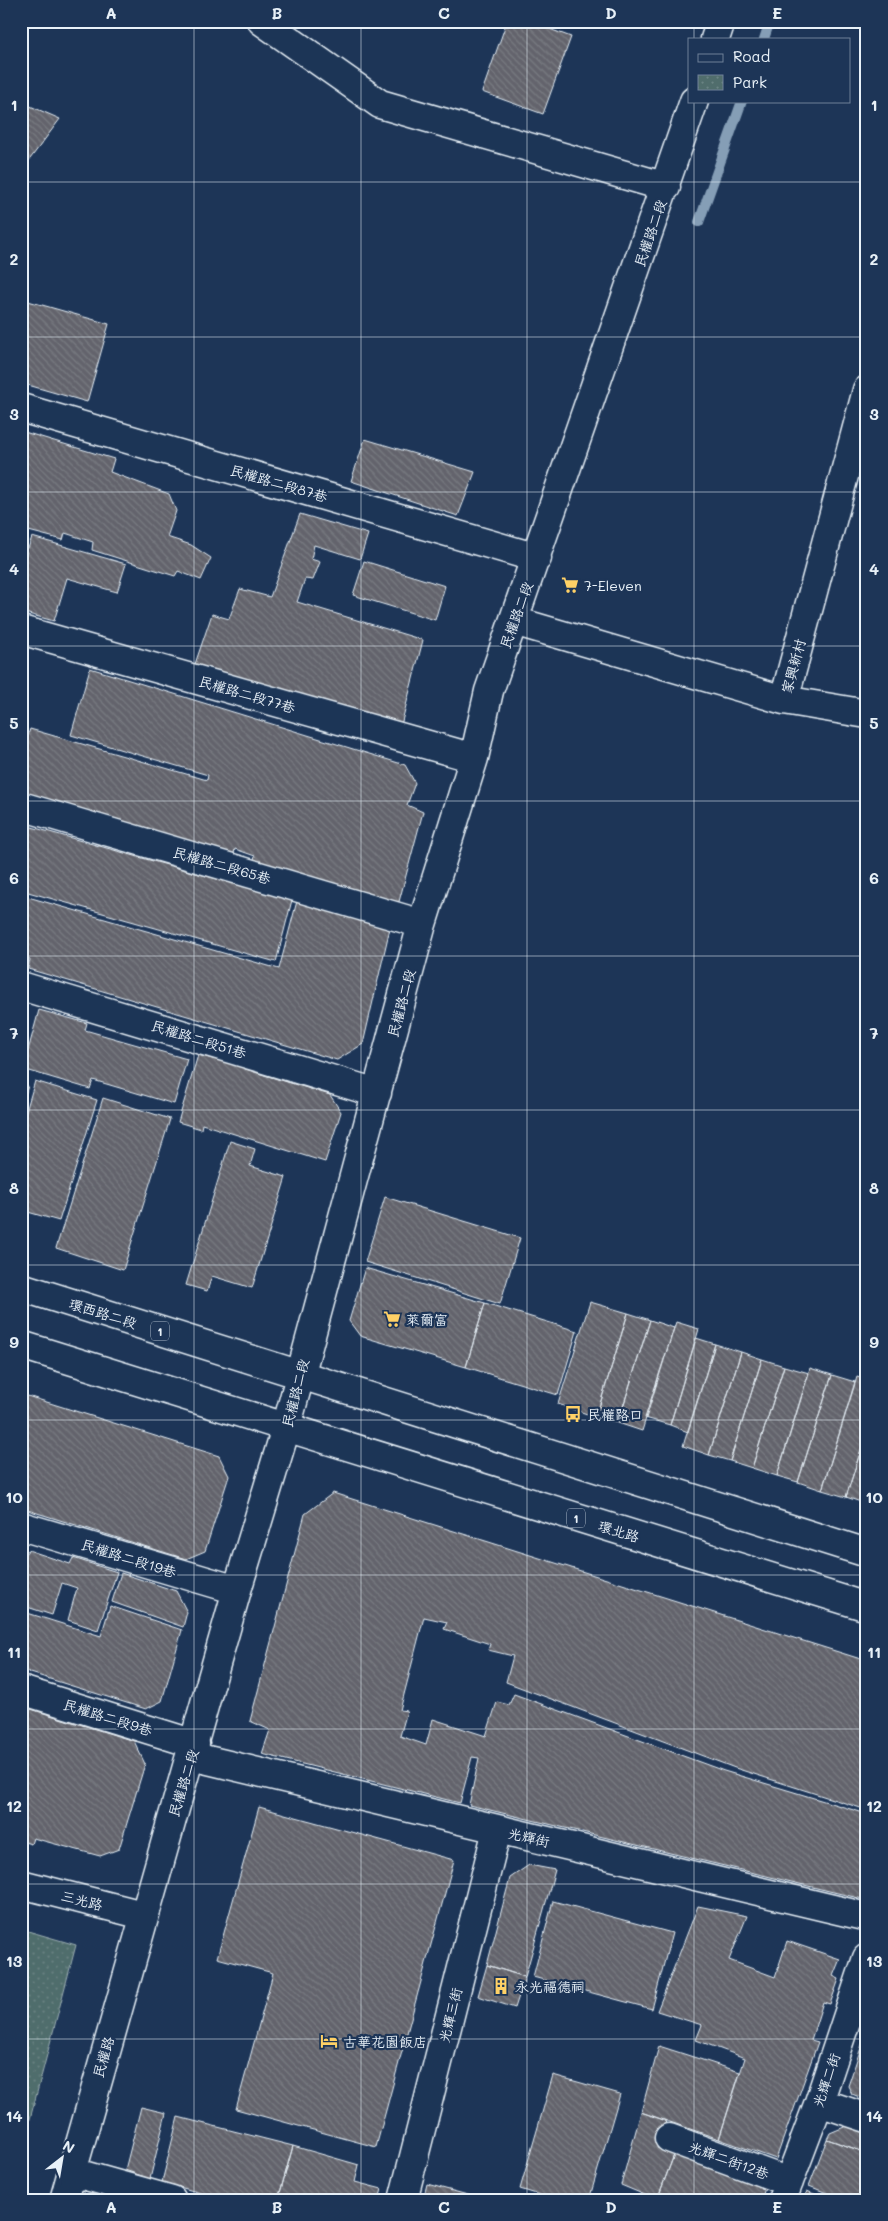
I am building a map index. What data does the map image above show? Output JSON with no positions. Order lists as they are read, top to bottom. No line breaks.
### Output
{"streets":{"street":["民權路二段","民權路二段87巷","家興新村","民權路二段77巷","民權路二段65巷","民權路二段51巷","環西路二段","1","環北路","民權路二段19巷","民權路二段9巷","光輝街","三光路","光輝三街","民權路","光輝二街","光輝二街12巷"]},"crossings":[["民權路二段","民權路二段87巷"],["民權路二段","家興新村"],["民權路二段","民權路二段77巷"],["民權路二段","民權路二段65巷"],["民權路二段","民權路二段51巷"],["民權路二段","環西路二段"],["民權路二段","1"],["民權路二段","環北路"],["民權路二段","民權路二段19巷"],["民權路二段","民權路二段9巷"],["民權路二段","光輝街"],["民權路二段","三光路"],["民權路二段","民權路"],["環西路二段","1"],["1","環北路"],["民權路二段9巷","光輝街"],["光輝街","光輝三街"],["三光路","民權路"],["光輝二街","光輝二街12巷"]],"places":{"supermarket":["7-Eleven","萊爾富"],"bus stop":["民權路口"],"building":["永光福德祠"],"hotel":["古華花園飯店"]},"legend":["Road","Park"],"north":"top right","grid":{"columns":["A","B","C","D","E"],"rows":["1","2","3","4","5","6","7","8","9","10","11","12","13","14"]}}
